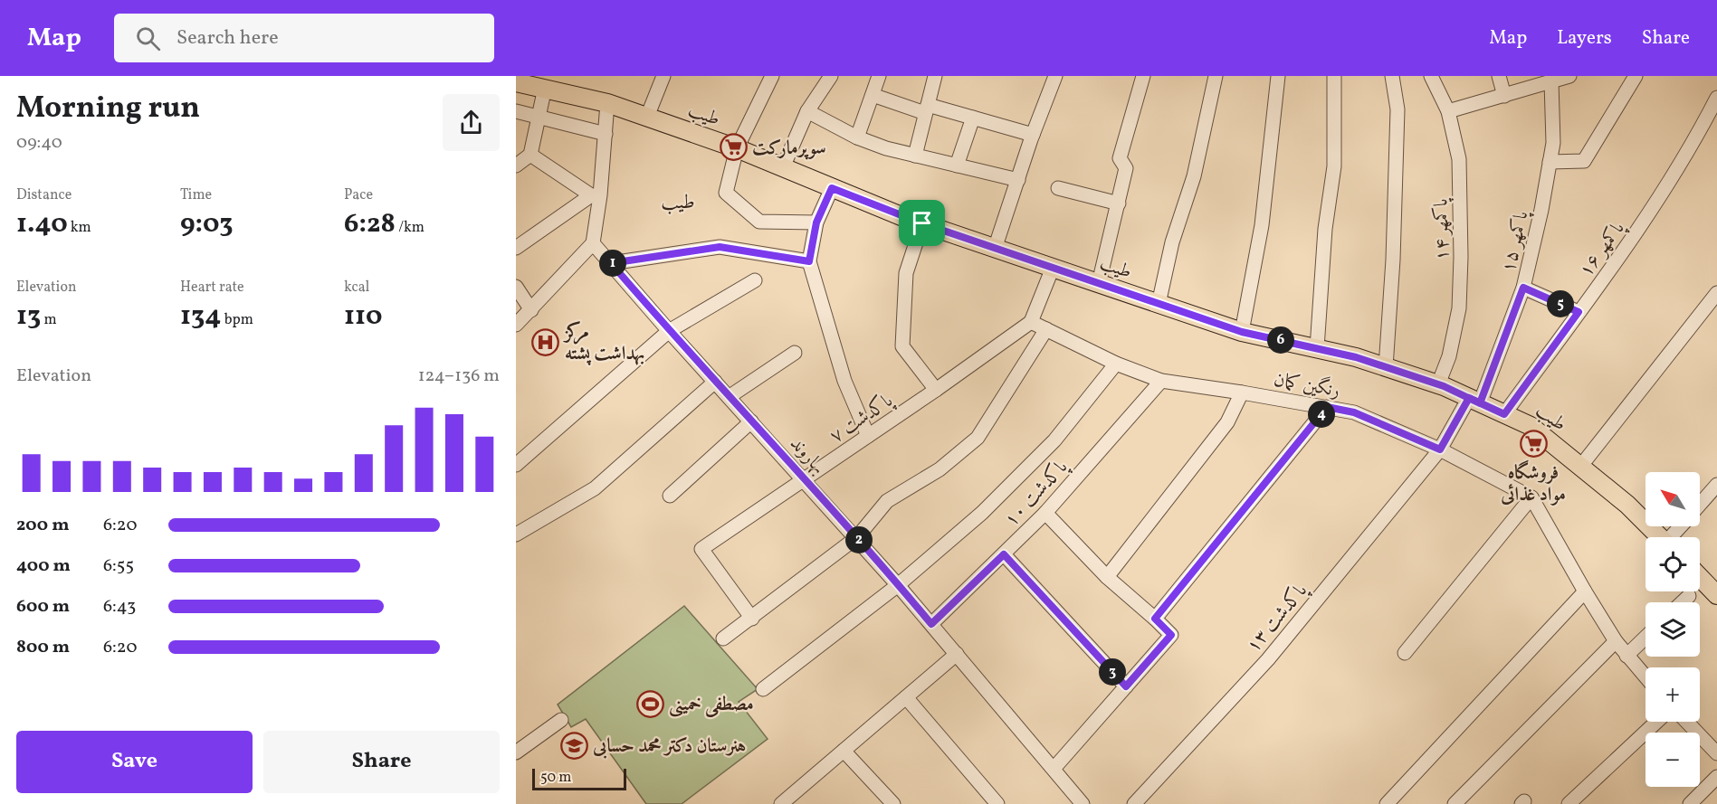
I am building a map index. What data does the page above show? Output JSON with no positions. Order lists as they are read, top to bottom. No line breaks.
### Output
{"streets":{"main road":["طیب"],"street":["پاکمهر ۱۴","پاکمهر ۱۵","پاکمهر ۱۶","رنگین کمان","پاکدشت ۷","بهاروند","پاکدشت ۱۰","پاکدشت ۱۳"]},"crossings":[["طیب","پاکمهر ۱۴"],["طیب","پاکمهر ۱۵"],["طیب","پاکمهر ۱۶"],["پاکمهر ۱۵","رنگین کمان"],["پاکمهر ۱۵","پاکدشت ۱۳"],["رنگین کمان","پاکدشت ۷"],["رنگین کمان","پاکدشت ۱۰"],["رنگین کمان","پاکدشت ۱۳"],["پاکدشت ۷","بهاروند"],["بهاروند","پاکدشت ۱۰"]],"districts":["طیب"],"places":{"supermarket":["سوپرمارکت","فروشگاه مواد غذائی"],"hospital":["مرکز بهداشت پشته"],"sports":["مصطفی خمینی"],"school or university":["هنرستان دکتر محمد حسابی"]},"scale_bar":"50 m","north":"top left","page":{"header":"Map","search":"Search here","nav":["Map","Layers","Share"],"heading":["Morning run","09:40"],"stats":[["Distance","1.40 km"],["Time","9:03"],["Pace","6:28 /km"],["Elevation","13 m"],["Heart rate","134 bpm"],["kcal","110"]],"pins":["1","5","6","4","2","3"],"chart":["Elevation","124–136 m"],"map_buttons":["+","−"],"list":[{"name":"200 m","note":"6:20"},{"name":"400 m","note":"6:55"},{"name":"600 m","note":"6:43"},{"name":"800 m","note":"6:20"}],"buttons":["Save","Share"],"scale":"50 m"}}
